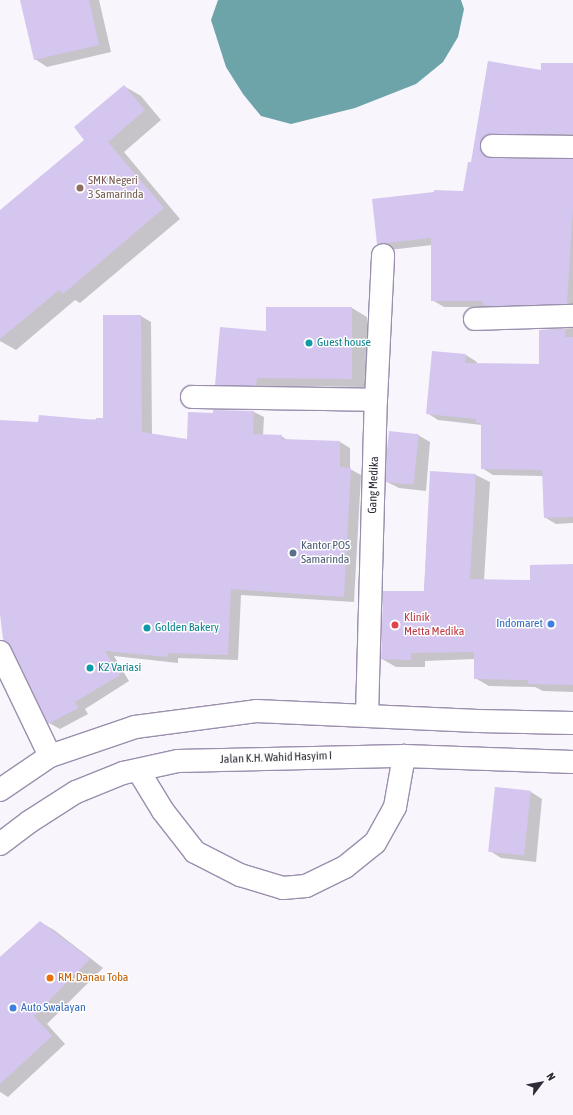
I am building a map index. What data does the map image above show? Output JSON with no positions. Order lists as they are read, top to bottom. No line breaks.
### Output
{"streets":{"main road":["Gang Medika","Jalan K.H. Wahid Hasyim I"]},"places":["SMK Negeri 3 Samarinda","Guest house","Kantor POS Samarinda","Indomaret","Klinik Metta Medika","Golden Bakery","K2 Variasi","RM. Danau Toba","Auto Swalayan"],"north":"top right"}
